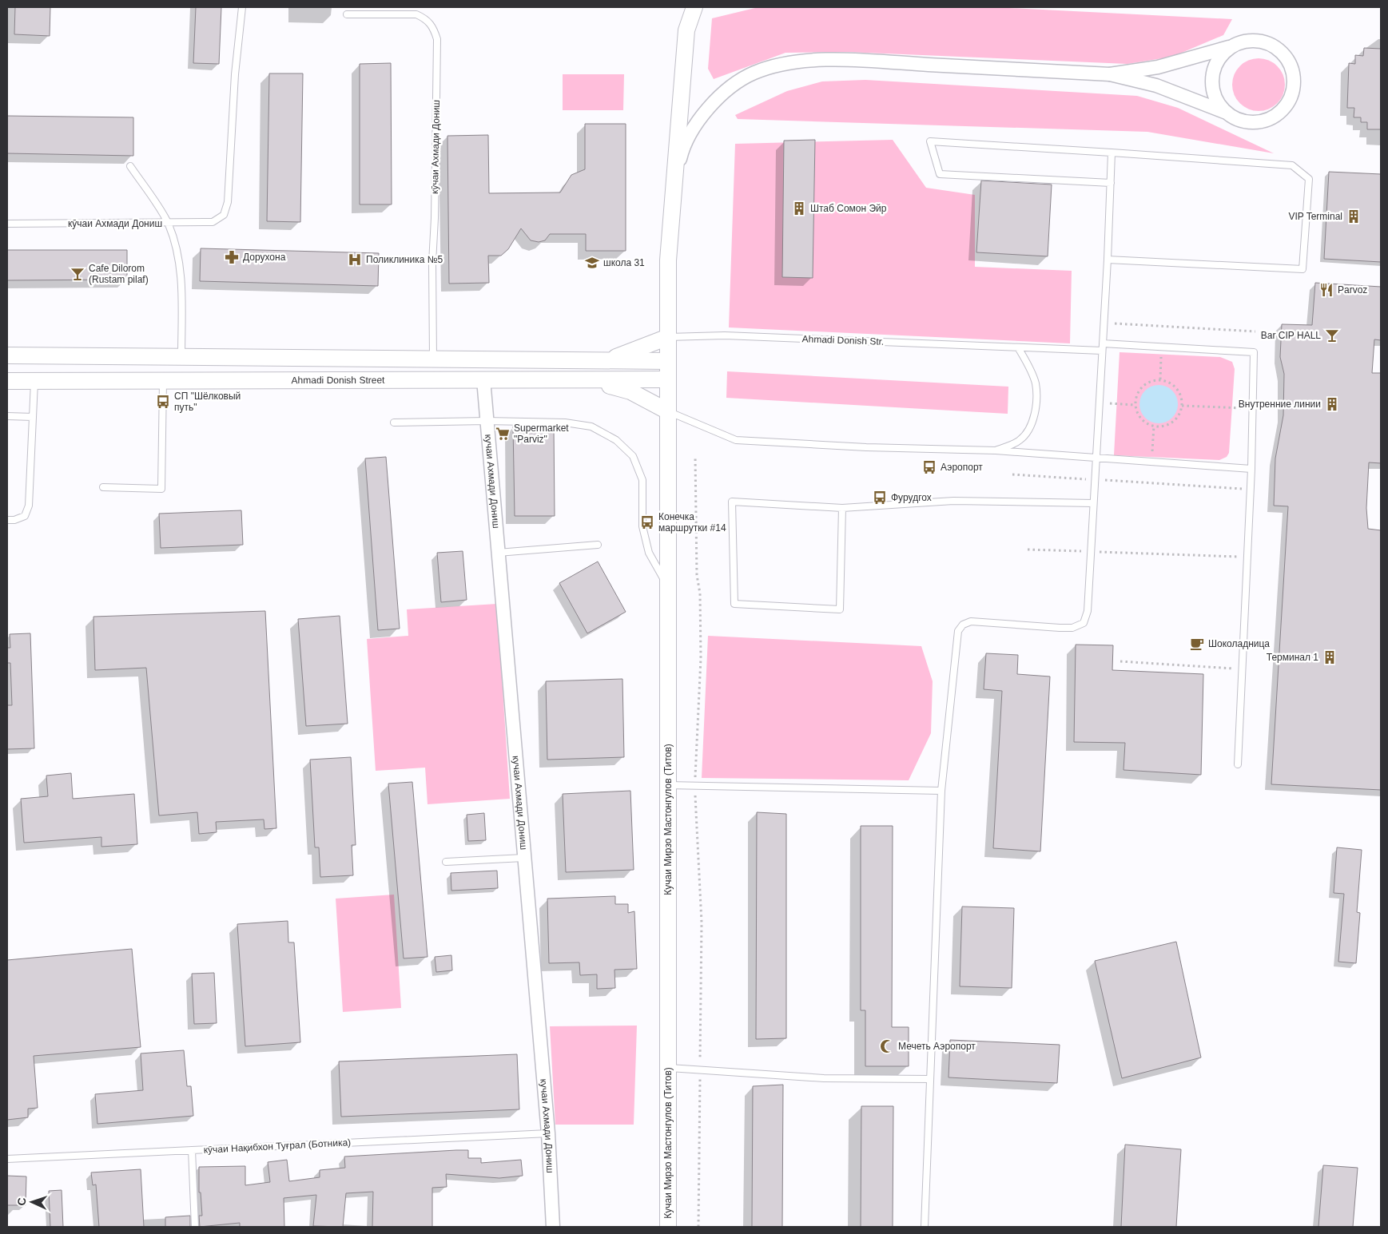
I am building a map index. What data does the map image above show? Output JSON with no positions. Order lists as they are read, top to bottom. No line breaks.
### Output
{"streets":{"street":["Ahmadi Donish Street","кучаи Ахмади Дониш","Кучаи Мирзо Мастонгулов (Титов)"],"lane":["кӯчаи Ахмади Дониш","Ahmadi Donish Str.","кӯчаи Нақибхон Туғрал (Ботника)"]},"crossings":[["Ahmadi Donish Str.","Кучаи Мирзо Мастонгулов (Титов)"],["Ahmadi Donish Street","кучаи Ахмади Дониш"],["Ahmadi Donish Street","Кучаи Мирзо Мастонгулов (Титов)"],["кучаи Ахмади Дониш","кӯчаи Нақибхон Туғрал (Ботника)"]],"places":{"building":["Штаб Сомон Эйр","VIP Terminal","Внутренние линии","Терминал 1"],"pharmacy":["Дорухона"],"hospital":["Поликлиника №5"],"school or university":["школа 31"],"bar":["Cafe Dilorom (Rustam pilaf)","Bar CIP HALL"],"restaurant":["Parvoz"],"bus stop":["СП \"Шёлковый путь\"","Аэропорт","Фурудгох","Конечка маршрутки #14"],"supermarket":["Supermarket \"Parviz\""],"cafe":["Шоколадница"],"mosque":["Мечеть Аэропорт"]},"north":"left"}
